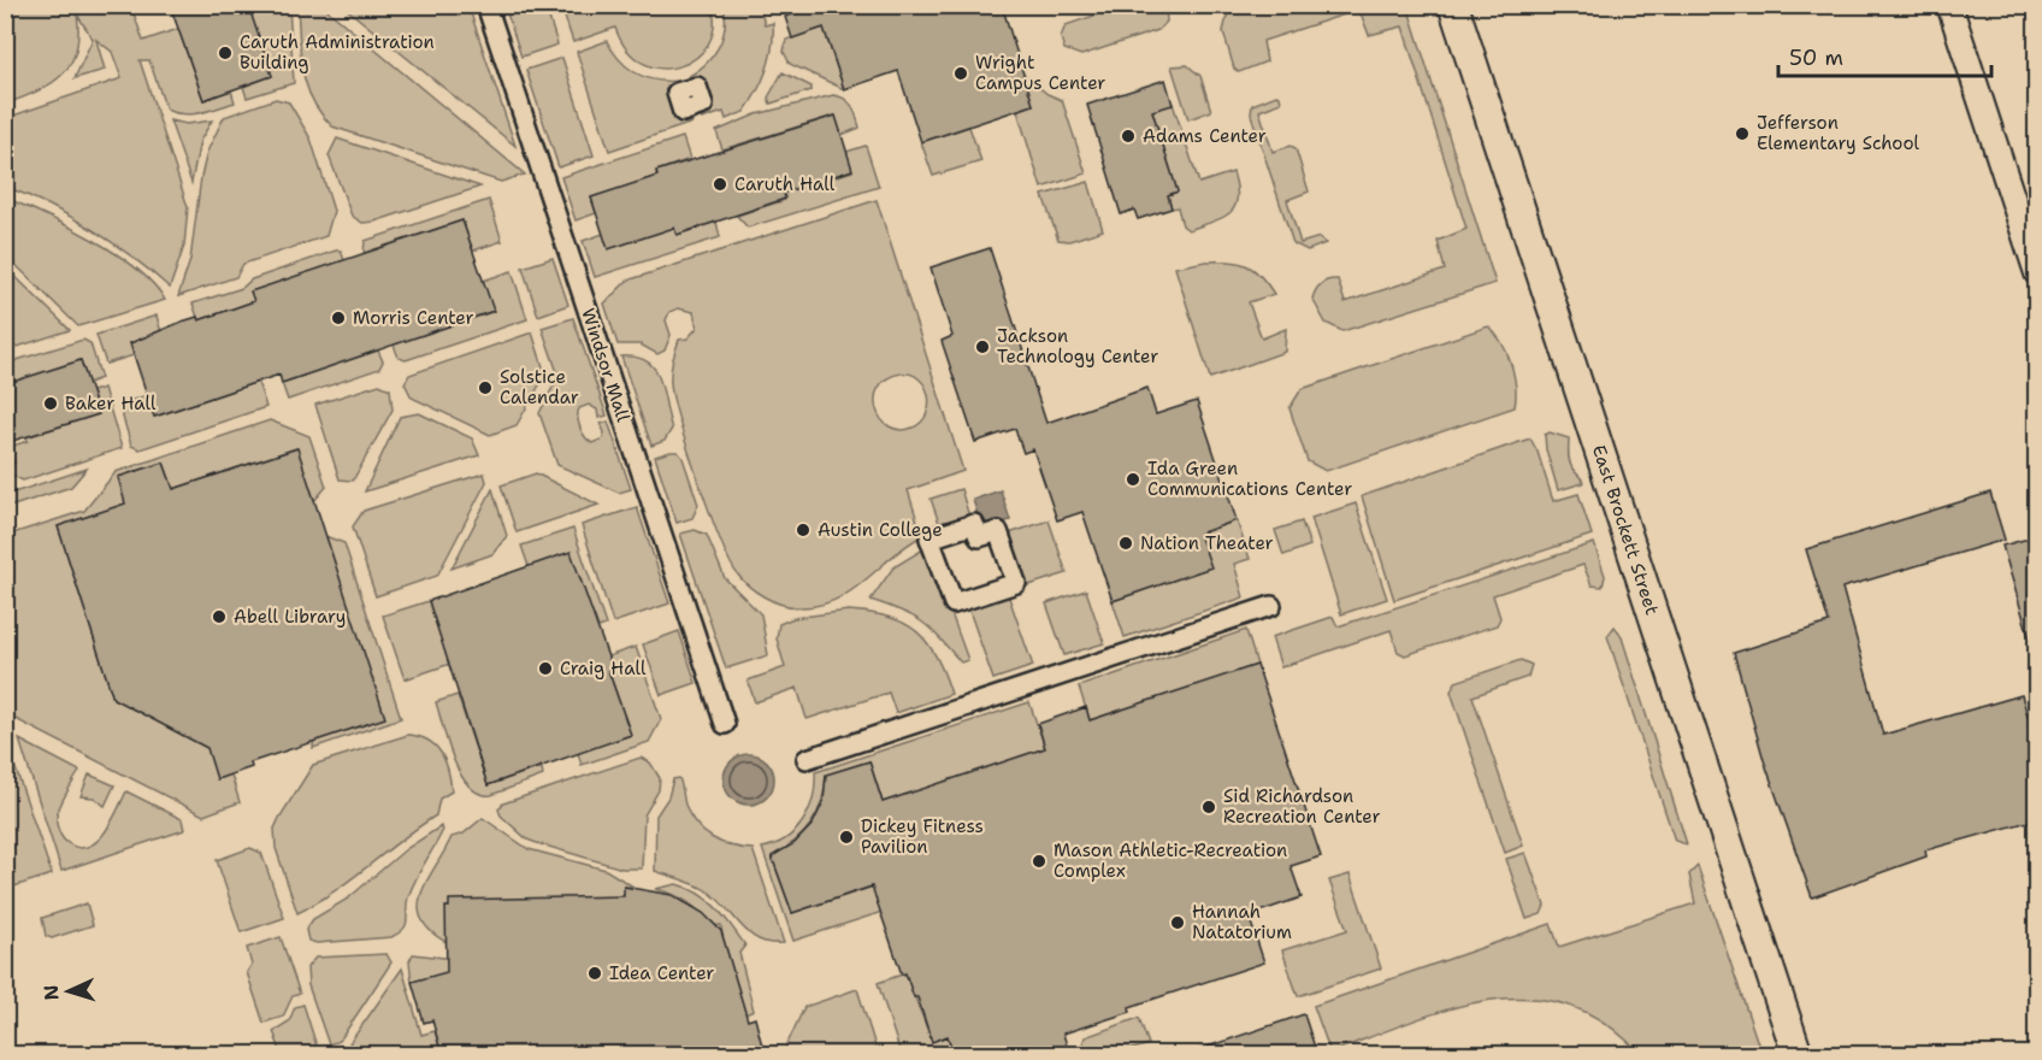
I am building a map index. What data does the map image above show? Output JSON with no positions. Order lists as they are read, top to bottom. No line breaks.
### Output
{"streets":{"street":["Windsor Mall","East Brockett Street"]},"places":["Caruth Administration Building","Wright Campus Center","Jefferson Elementary School","Adams Center","Caruth Hall","Morris Center","Jackson Technology Center","Solstice Calendar","Baker Hall","Ida Green Communications Center","Austin College","Nation Theater","Abell Library","Craig Hall","Sid Richardson Recreation Center","Dickey Fitness Pavilion","Mason Athletic-Recreation Complex","Hannah Natatorium","Idea Center"],"scale_bar":"50 m","north":"left"}
